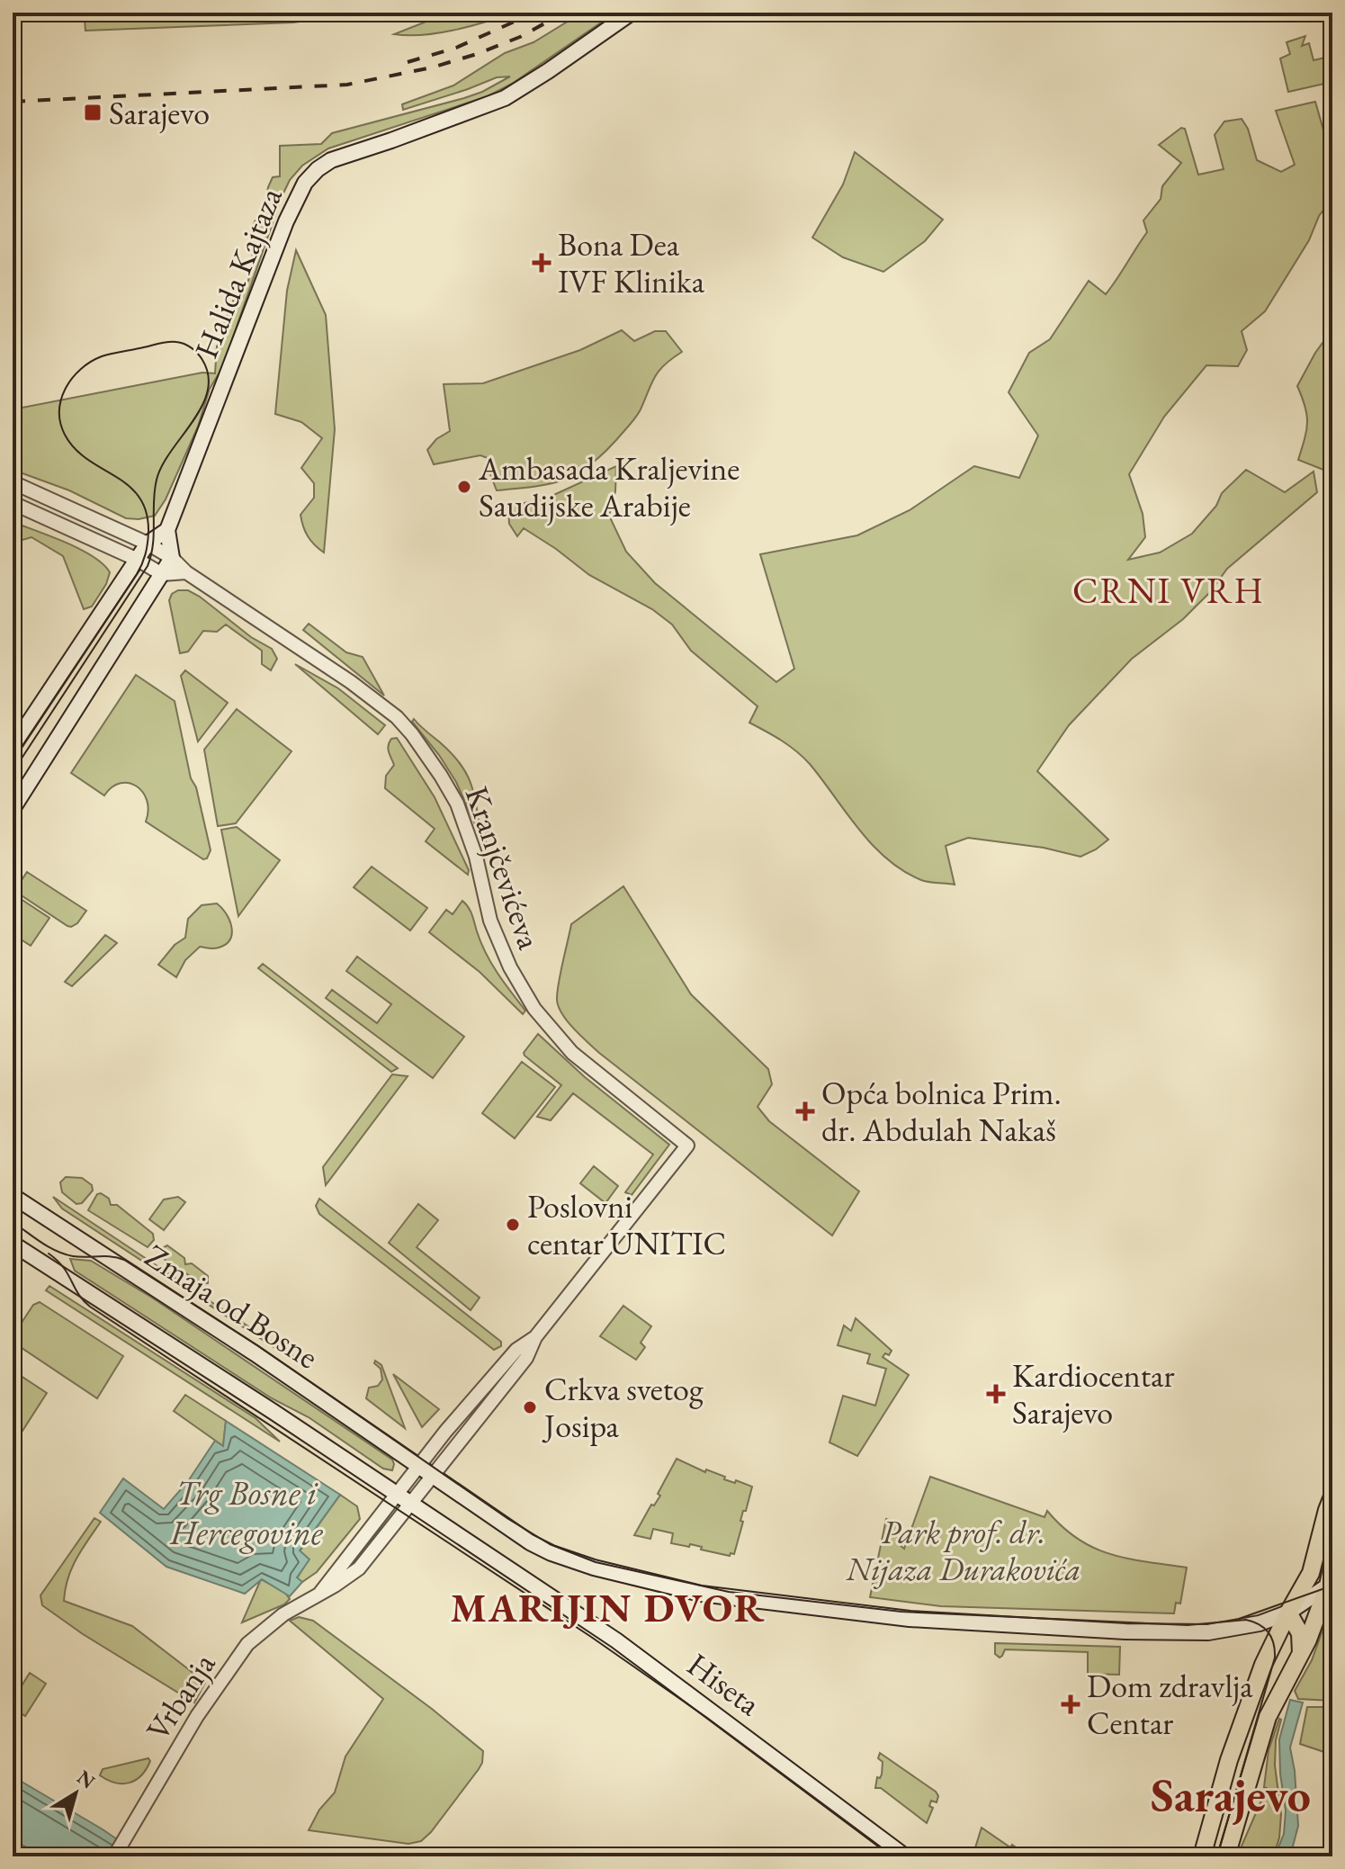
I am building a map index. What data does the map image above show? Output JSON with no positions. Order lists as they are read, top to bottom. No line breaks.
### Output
{"streets":{"main road":["Halida Kajtaza","Zmaja od Bosne","Hiseta"],"street":["Kranjčevićeva","Vrbanja"]},"crossings":[["Kranjčevićeva","Vrbanja"],["Zmaja od Bosne","Hiseta"],["Zmaja od Bosne","Vrbanja"],["Hiseta","Vrbanja"]],"districts":["CRNI VRH","MARIJIN DVOR","Sarajevo"],"water":["Trg Bosne i Hercegovine"],"parks":["Park prof. dr. Nijaza Durakovića"],"places":{"transit":["Sarajevo"],"health":["Bona Dea IVF Klinika","Opća bolnica Prim. dr. Abdulah Nakaš","Kardiocentar Sarajevo","Dom zdravlja Centar"],"other":["Ambasada Kraljevine Saudijske Arabije","Poslovni centar UNITIC","Crkva svetog Josipa"]},"north":"top right"}
